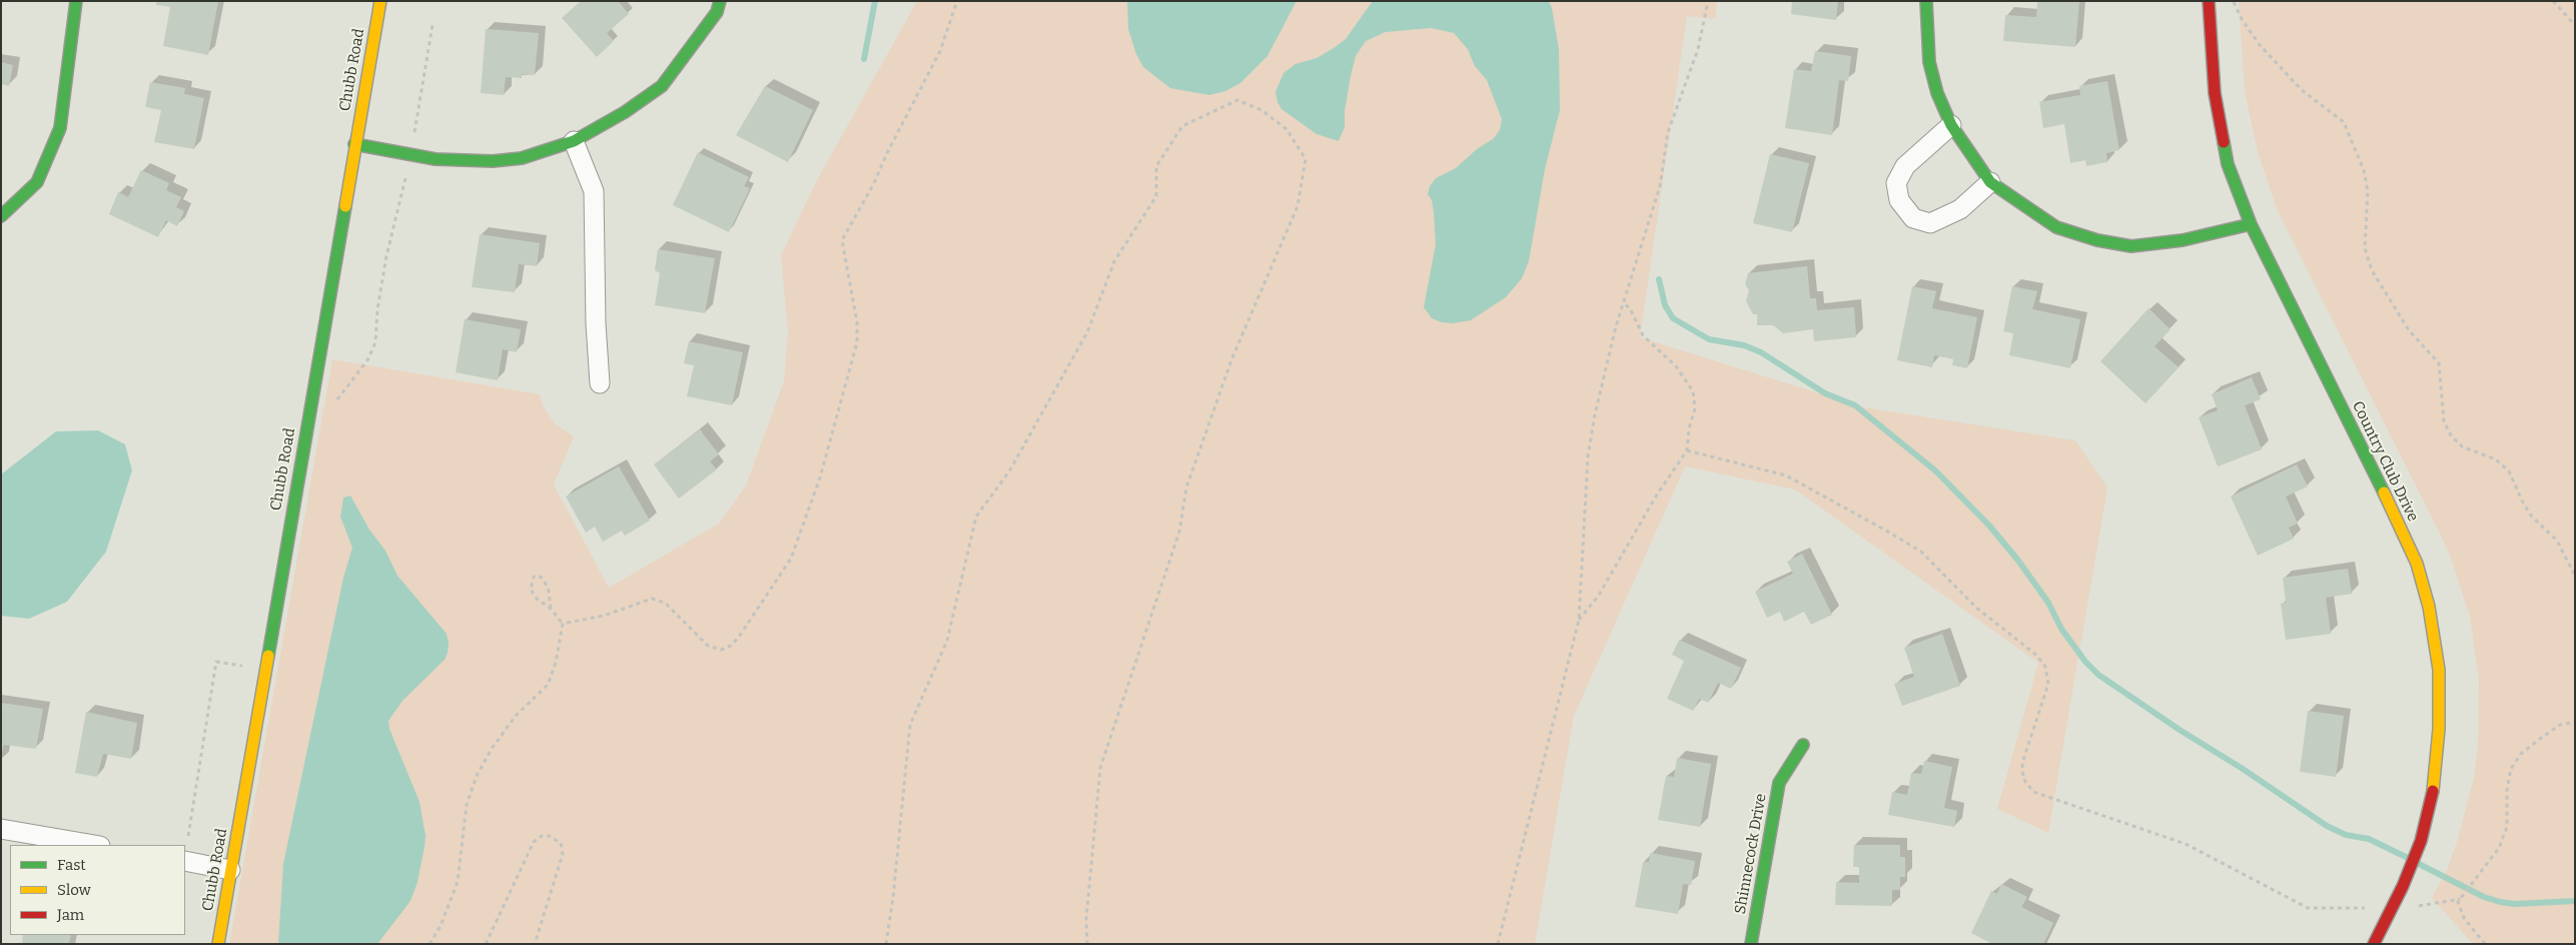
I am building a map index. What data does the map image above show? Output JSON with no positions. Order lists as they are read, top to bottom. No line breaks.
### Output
{"streets":{"street":["Chubb Road","Country Club Drive","Shinnecock Drive"]},"legend":["Fast","Slow","Jam"]}
